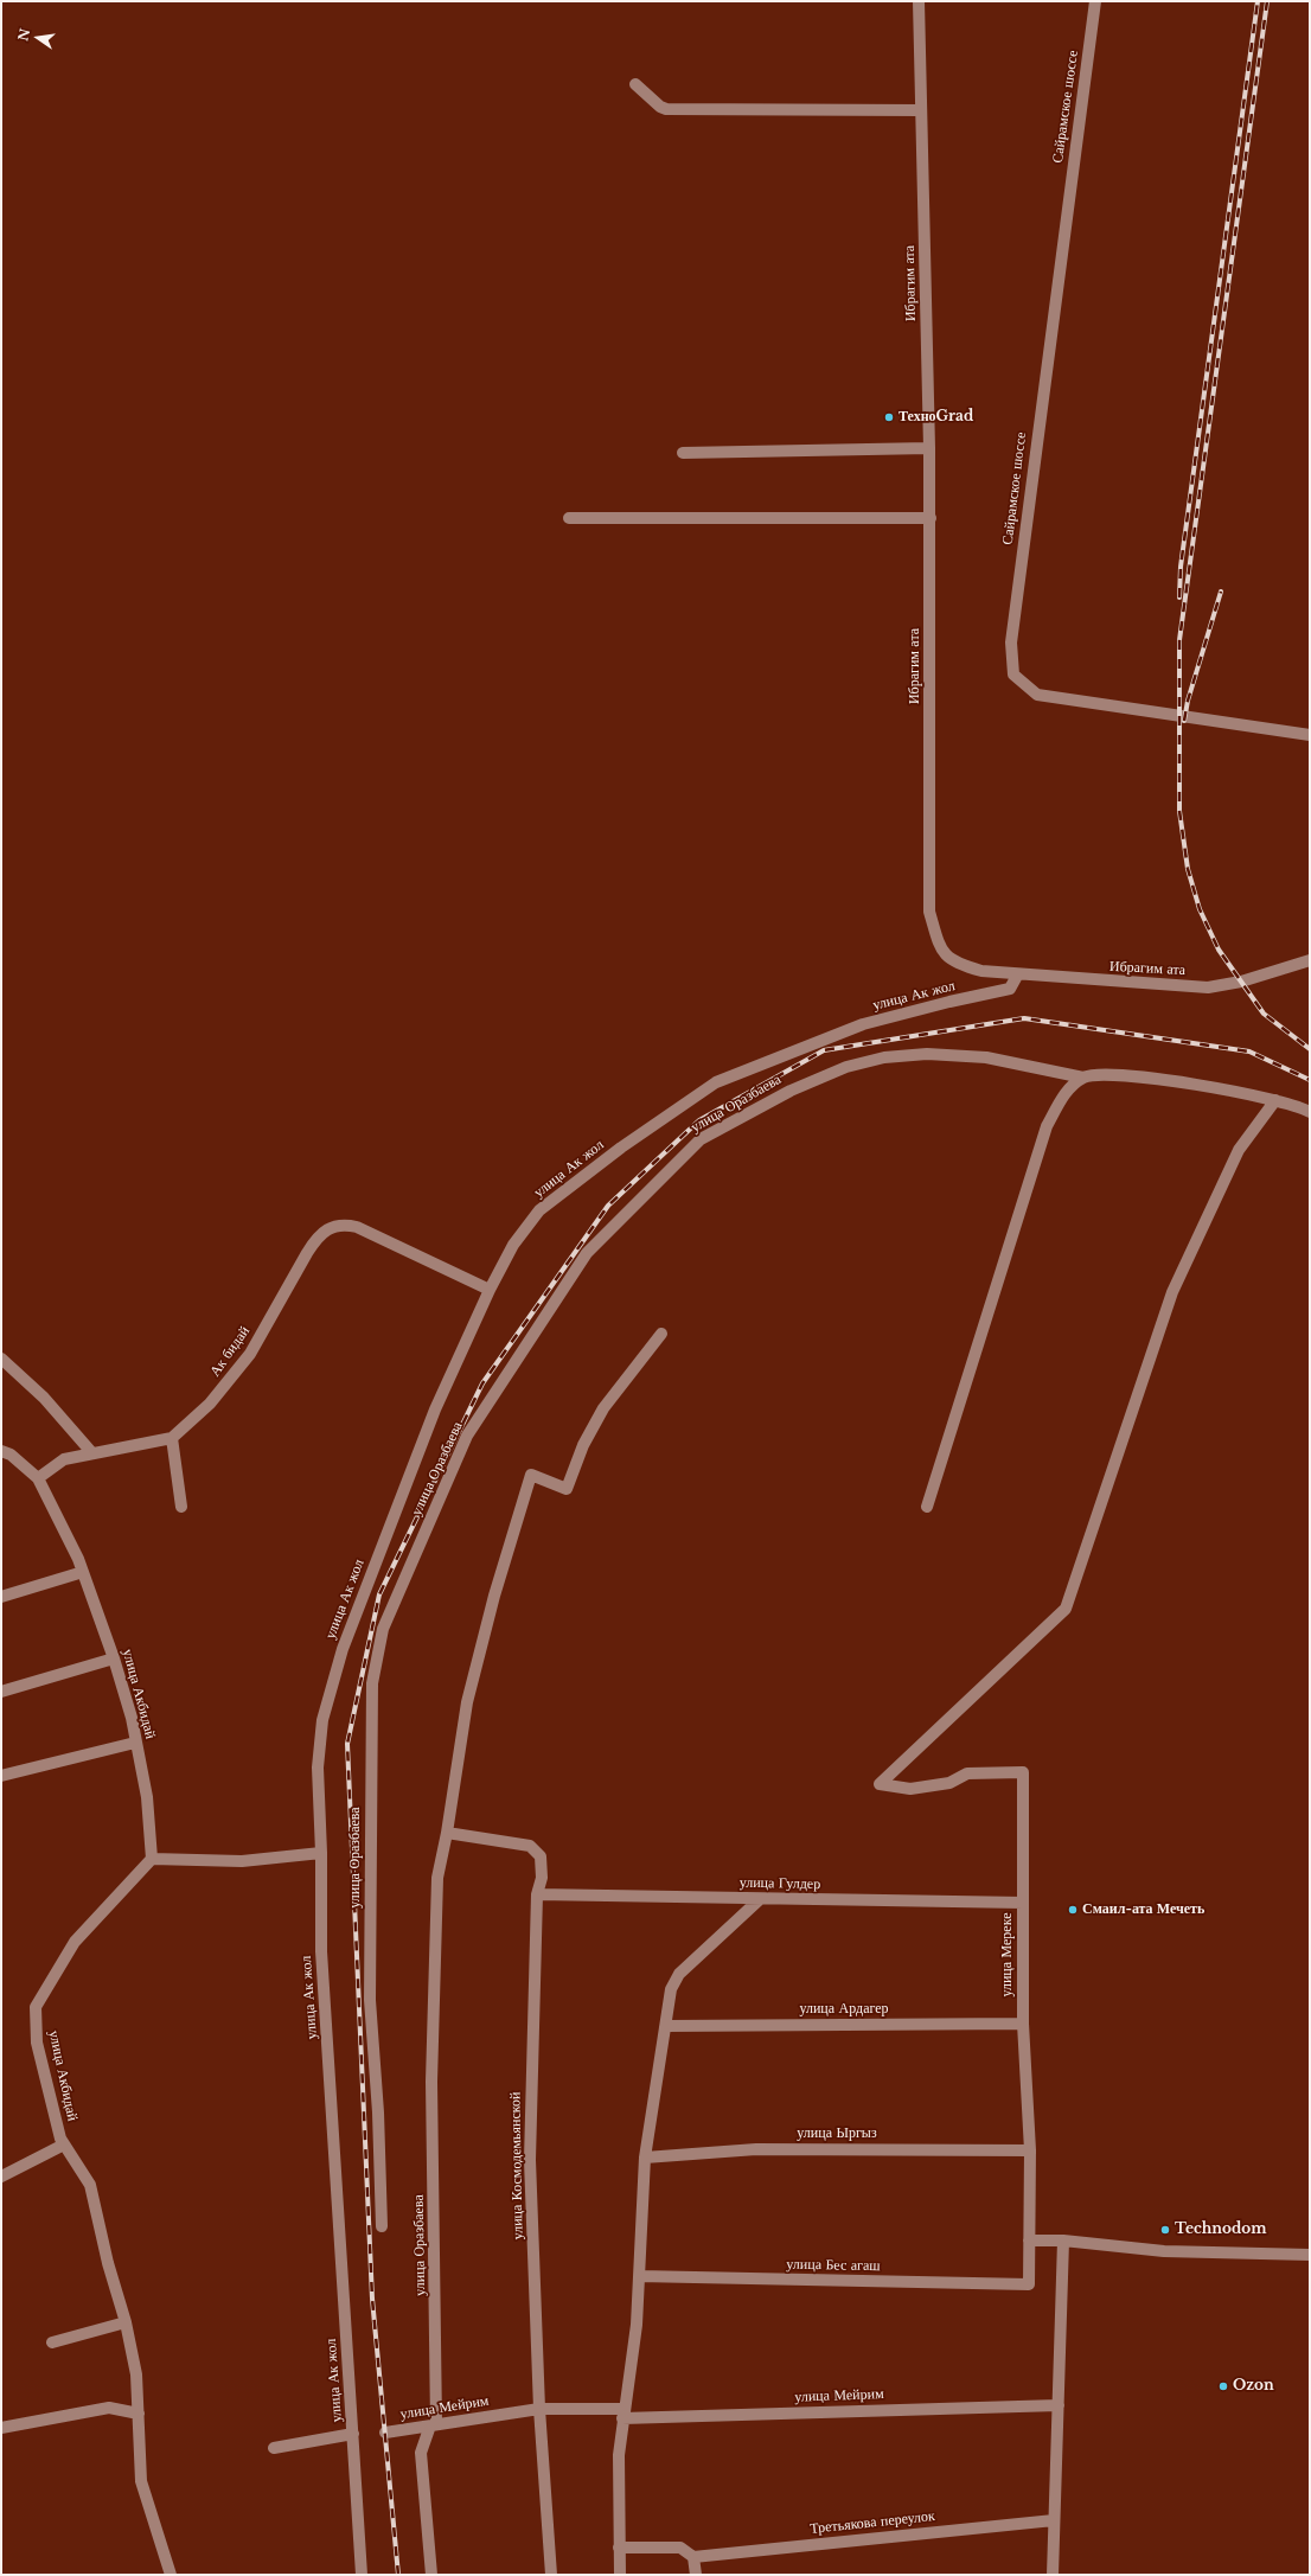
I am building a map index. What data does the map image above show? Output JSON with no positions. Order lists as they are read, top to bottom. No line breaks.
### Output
{"streets":{"street":["Сайрамское шоссе","Ибрагим ата","улица Ак жол","улица Оразбаева","Ак бидай","улица Акбидай","улица Гулдер","улица Мереке","улица Ардагер","улица Ыргыз","улица Космодемьянской","улица Бес агаш","улица Мейрим","Третьякова переулок"]},"crossings":[["Ибрагим ата","улица Ак жол"],["улица Ак жол","Ак бидай"],["улица Оразбаева","улица Мереке"],["улица Оразбаева","улица Космодемьянской"],["улица Оразбаева","улица Мейрим"],["улица Гулдер","улица Мереке"],["улица Гулдер","улица Космодемьянской"],["улица Мереке","улица Ардагер"],["улица Мереке","улица Ыргыз"],["улица Мереке","улица Бес агаш"],["улица Космодемьянской","улица Мейрим"]],"places":["ТехноGrad","Смаил-ата Мечеть","Technodom","Ozon"],"north":"left"}
